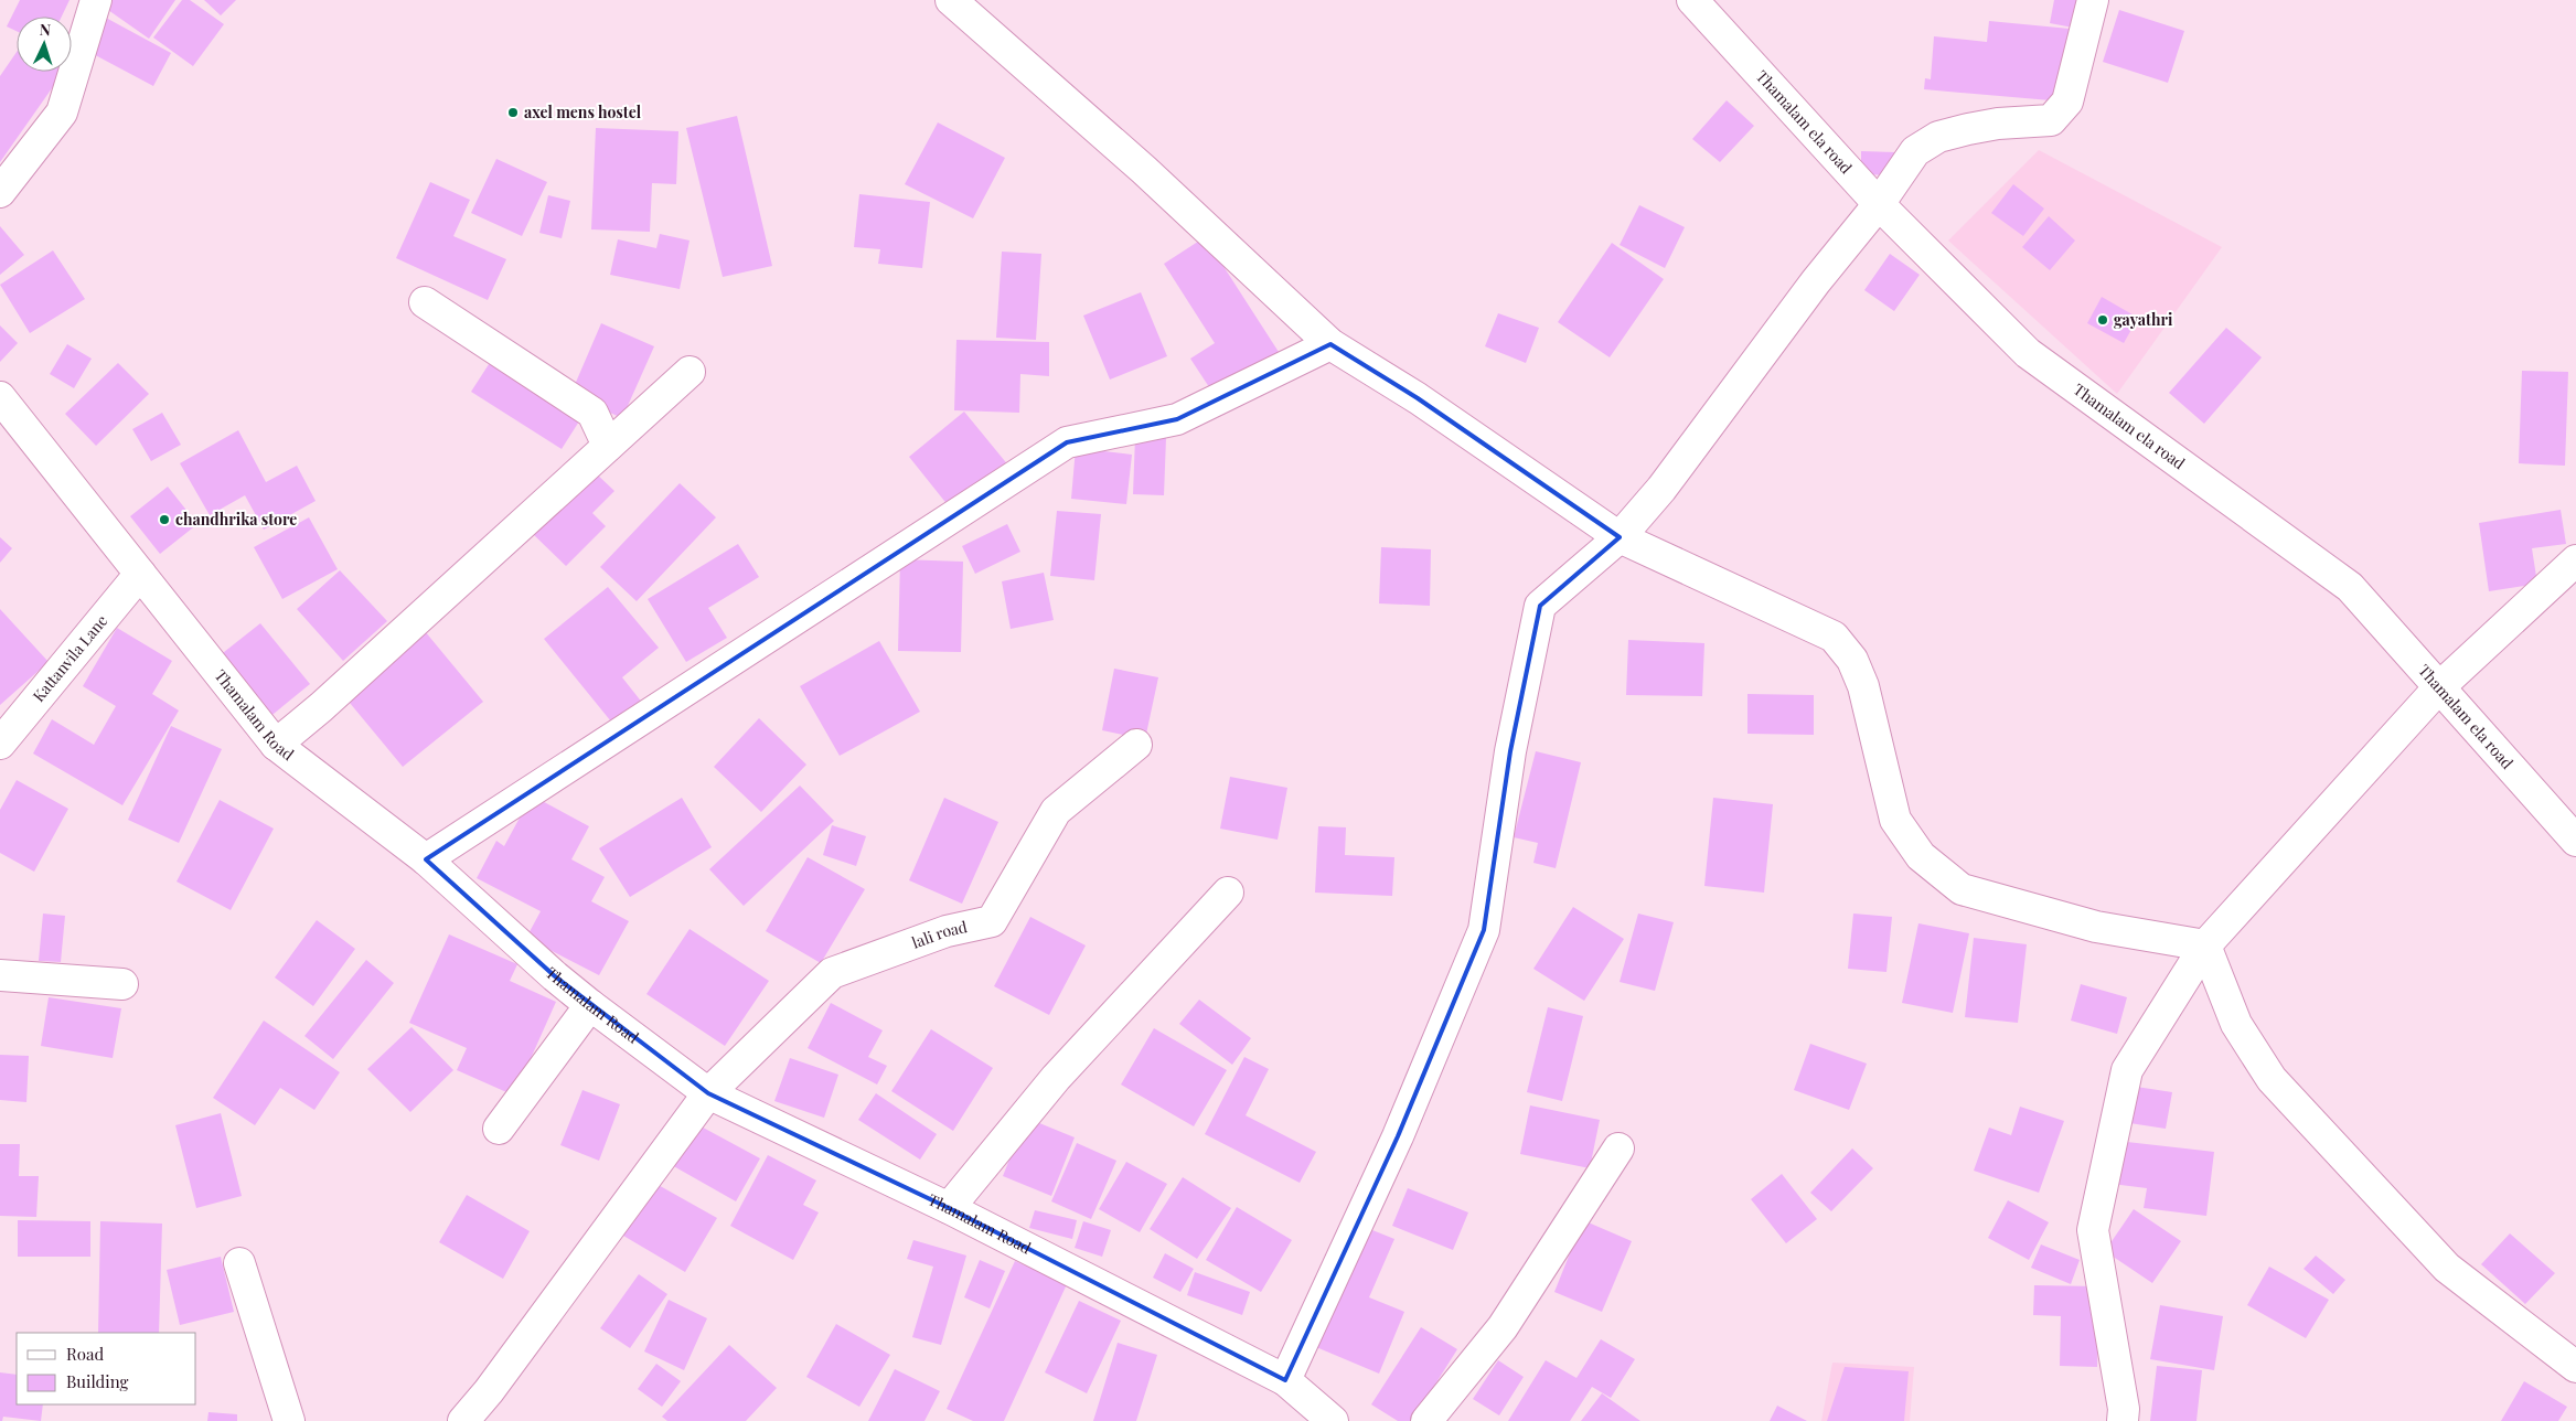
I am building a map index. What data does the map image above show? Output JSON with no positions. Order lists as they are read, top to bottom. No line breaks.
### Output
{"streets":{"street":["Thamalam ela road","Kattanvila Lane","Thamalam Road","lali road"]},"crossings":[["Kattanvila Lane","Thamalam Road"],["Thamalam Road","lali road"]],"places":["axel mens hostel","gayathri","chandhrika store"],"legend":["Road","Building"],"north":"top"}
